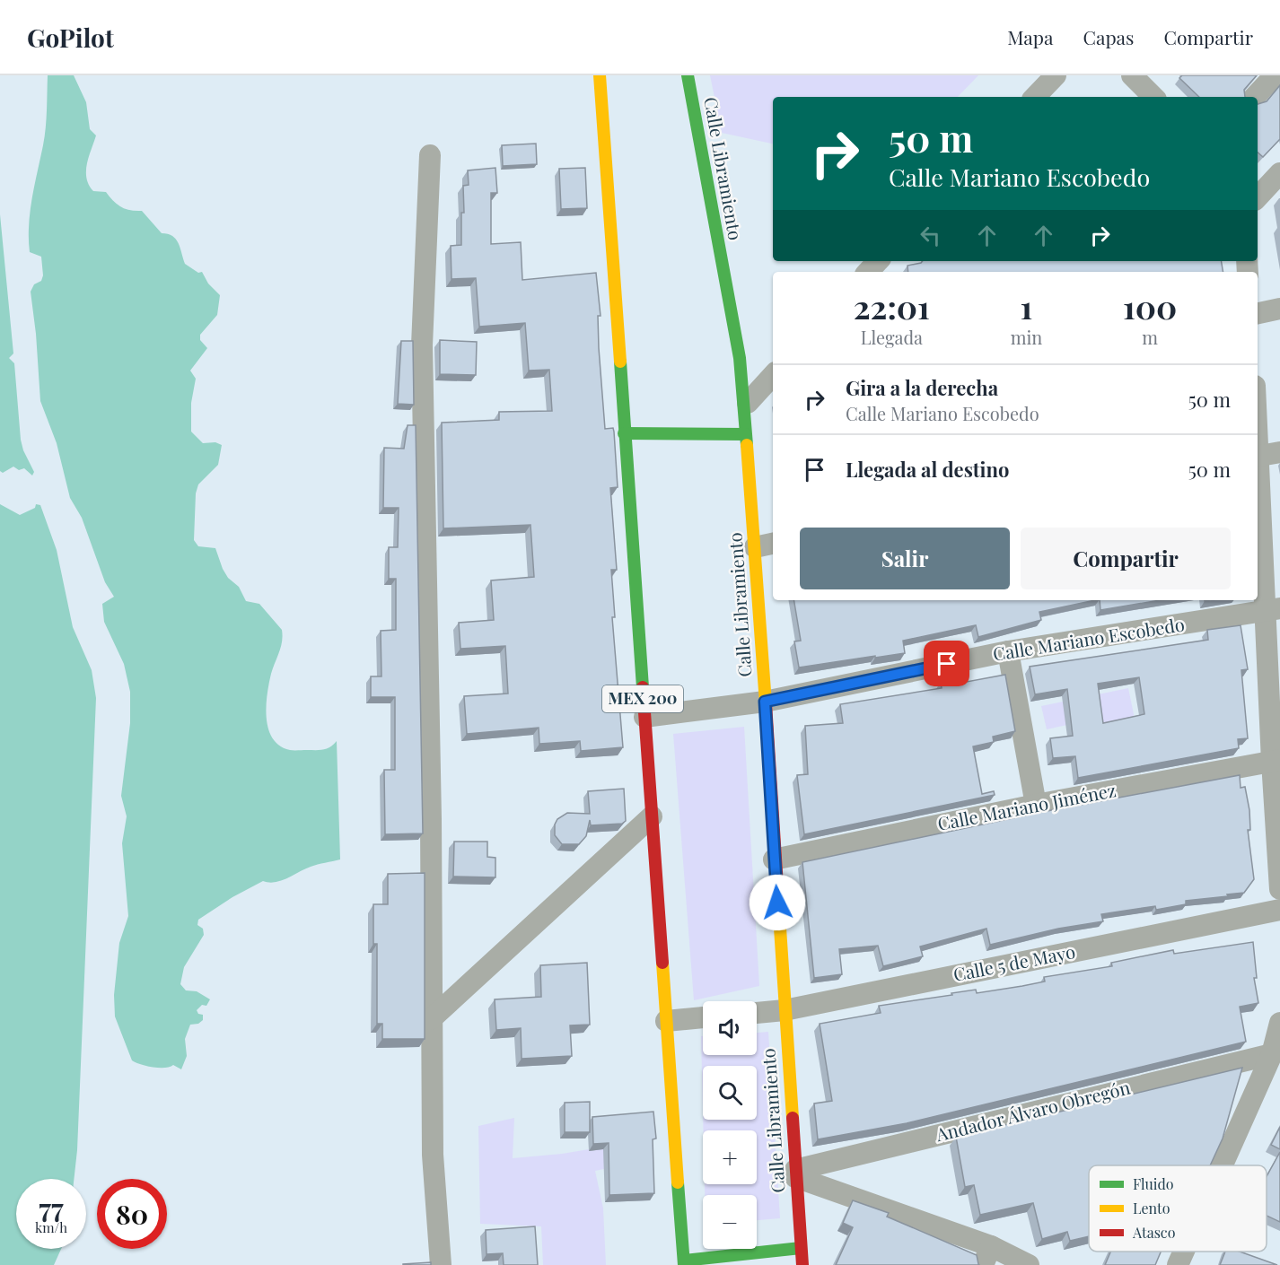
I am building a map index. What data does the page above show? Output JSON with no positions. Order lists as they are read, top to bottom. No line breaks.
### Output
{"streets":{"highway":["Calle Libramiento","MEX 200"],"street":["Calle Mariano Escobedo","Calle Mariano Jiménez","Calle 5 de Mayo","Andador Álvaro Obregón"]},"crossings":[["Calle Libramiento","Calle Mariano Escobedo"],["Calle Libramiento","Calle Mariano Jiménez"],["Calle Libramiento","Calle 5 de Mayo"],["Calle Libramiento","Andador Álvaro Obregón"],["Calle Mariano Escobedo","MEX 200"]],"legend":["Fluido","Lento","Atasco"],"page":{"header":"GoPilot","nav":["Mapa","Capas","Compartir"],"turn":["50 m","Calle Mariano Escobedo"],"eta":["22:01","Llegada","1","min","100","m"],"list":[{"name":"Gira a la derecha","note":"Calle Mariano Escobedo","value":"50 m"},{"name":"Llegada al destino","value":"50 m"}],"buttons":["Salir","Compartir"],"map_buttons":["+","−"],"speed":"77 km/h","limit":"80"}}
